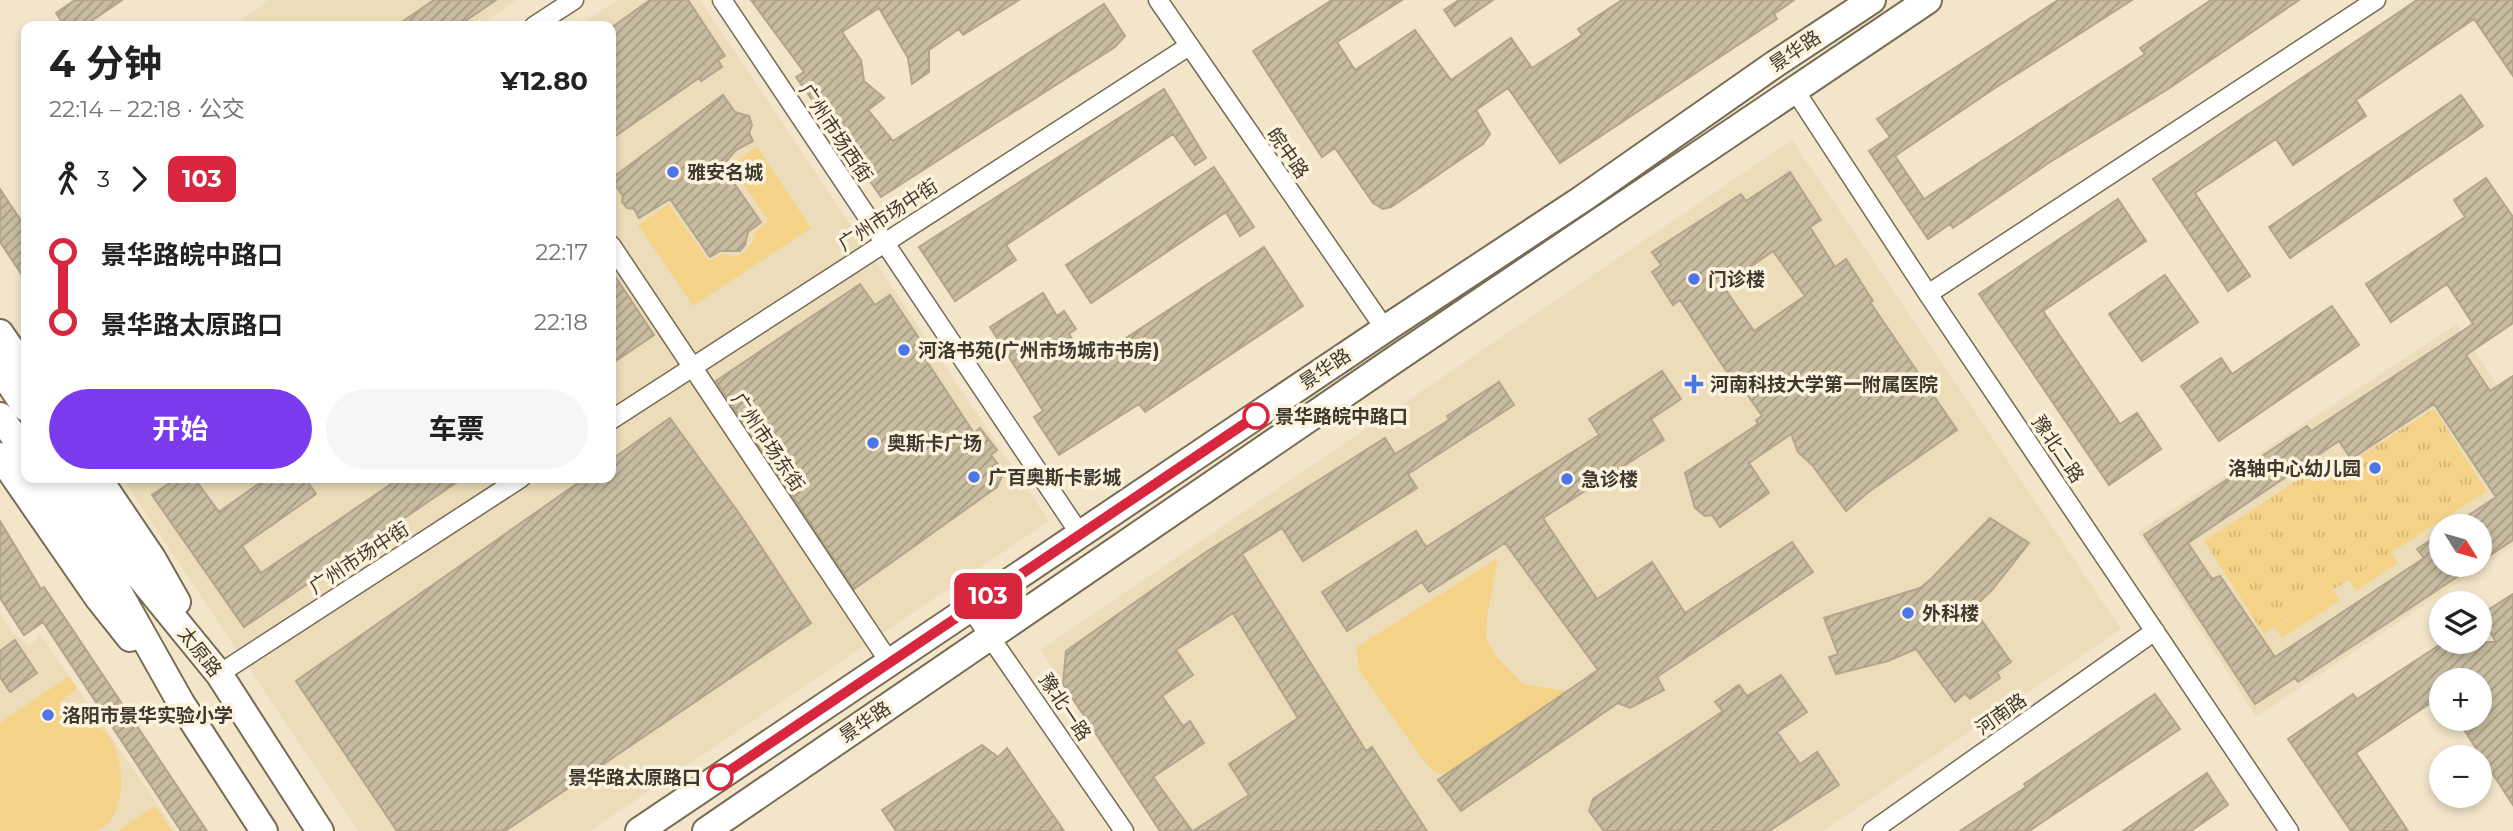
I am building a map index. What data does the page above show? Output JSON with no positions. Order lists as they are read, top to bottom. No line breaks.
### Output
{"streets":{"main road":["景华路","太原路"],"street":["广州市场西街","皖中路","广州市场中街","广州市场东街","豫北二路","豫北一路","河南路"]},"crossings":[["景华路","广州市场西街"],["景华路","皖中路"],["景华路","广州市场东街"],["景华路","豫北二路"],["景华路","豫北一路"],["广州市场西街","广州市场中街"],["皖中路","广州市场中街"],["广州市场中街","广州市场东街"],["广州市场中街","太原路"],["豫北二路","河南路"]],"places":{"other":["雅安名城","门诊楼","河洛书苑(广州市场城市书房)","景华路皖中路口","奥斯卡广场","洛轴中心幼儿园","广百奥斯卡影城","急诊楼","外科楼","洛阳市景华实验小学","景华路太原路口"],"health":["河南科技大学第一附属医院"]},"lines":["bus line 103"],"north":"bottom right","page":{"on_map":"103","heading":["4 分钟","22:14 – 22:18 · 公交","¥12.80"],"legs":["3","103"],"list":[{"name":"景华路皖中路口","value":"22:17"},{"name":"景华路太原路口","value":"22:18"}],"buttons":["开始","车票"],"map_buttons":["+","−"]}}
